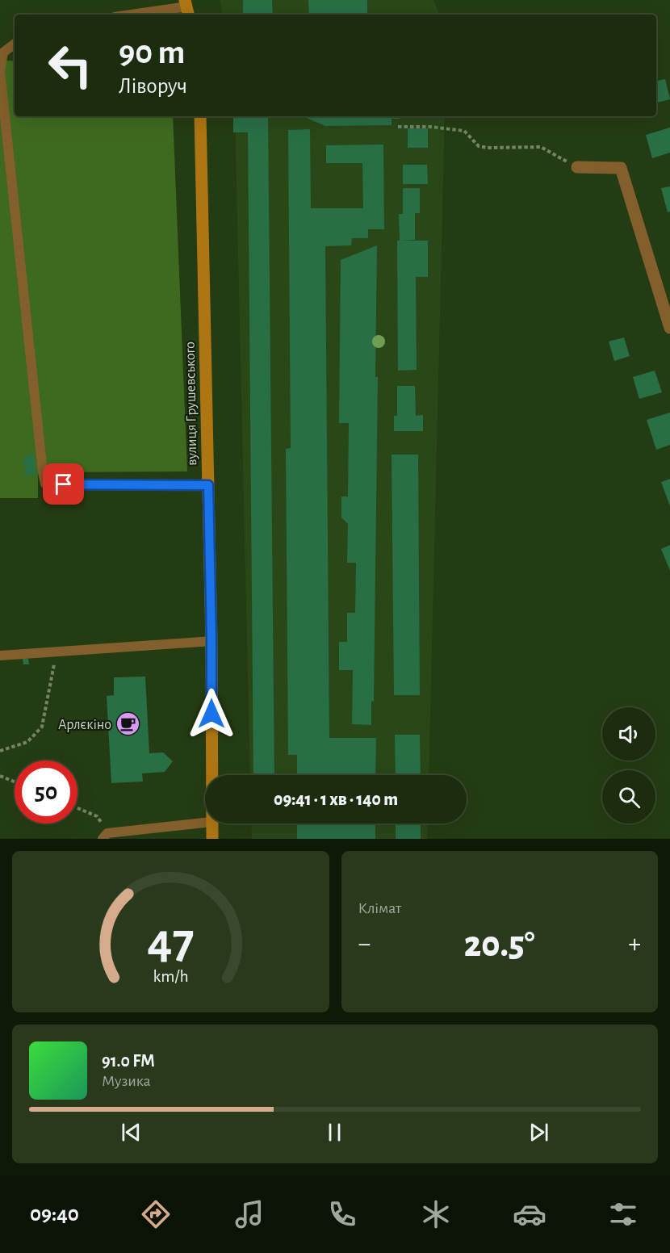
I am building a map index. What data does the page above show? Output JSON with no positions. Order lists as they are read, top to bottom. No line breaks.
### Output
{"streets":{"main road":["вулиця Грушевського"]},"places":{"cafe":["Арлєкіно"]},"page":{"turn":["90 m","Ліворуч"],"limit":"50","trip":"09:41 · 1 хв · 140 m","tile":"Клімат","heat":["−","20.5°","+"],"song":["91.0 FM","Музика"],"tabs":"09:40","gauge":["47","km/h"]}}
